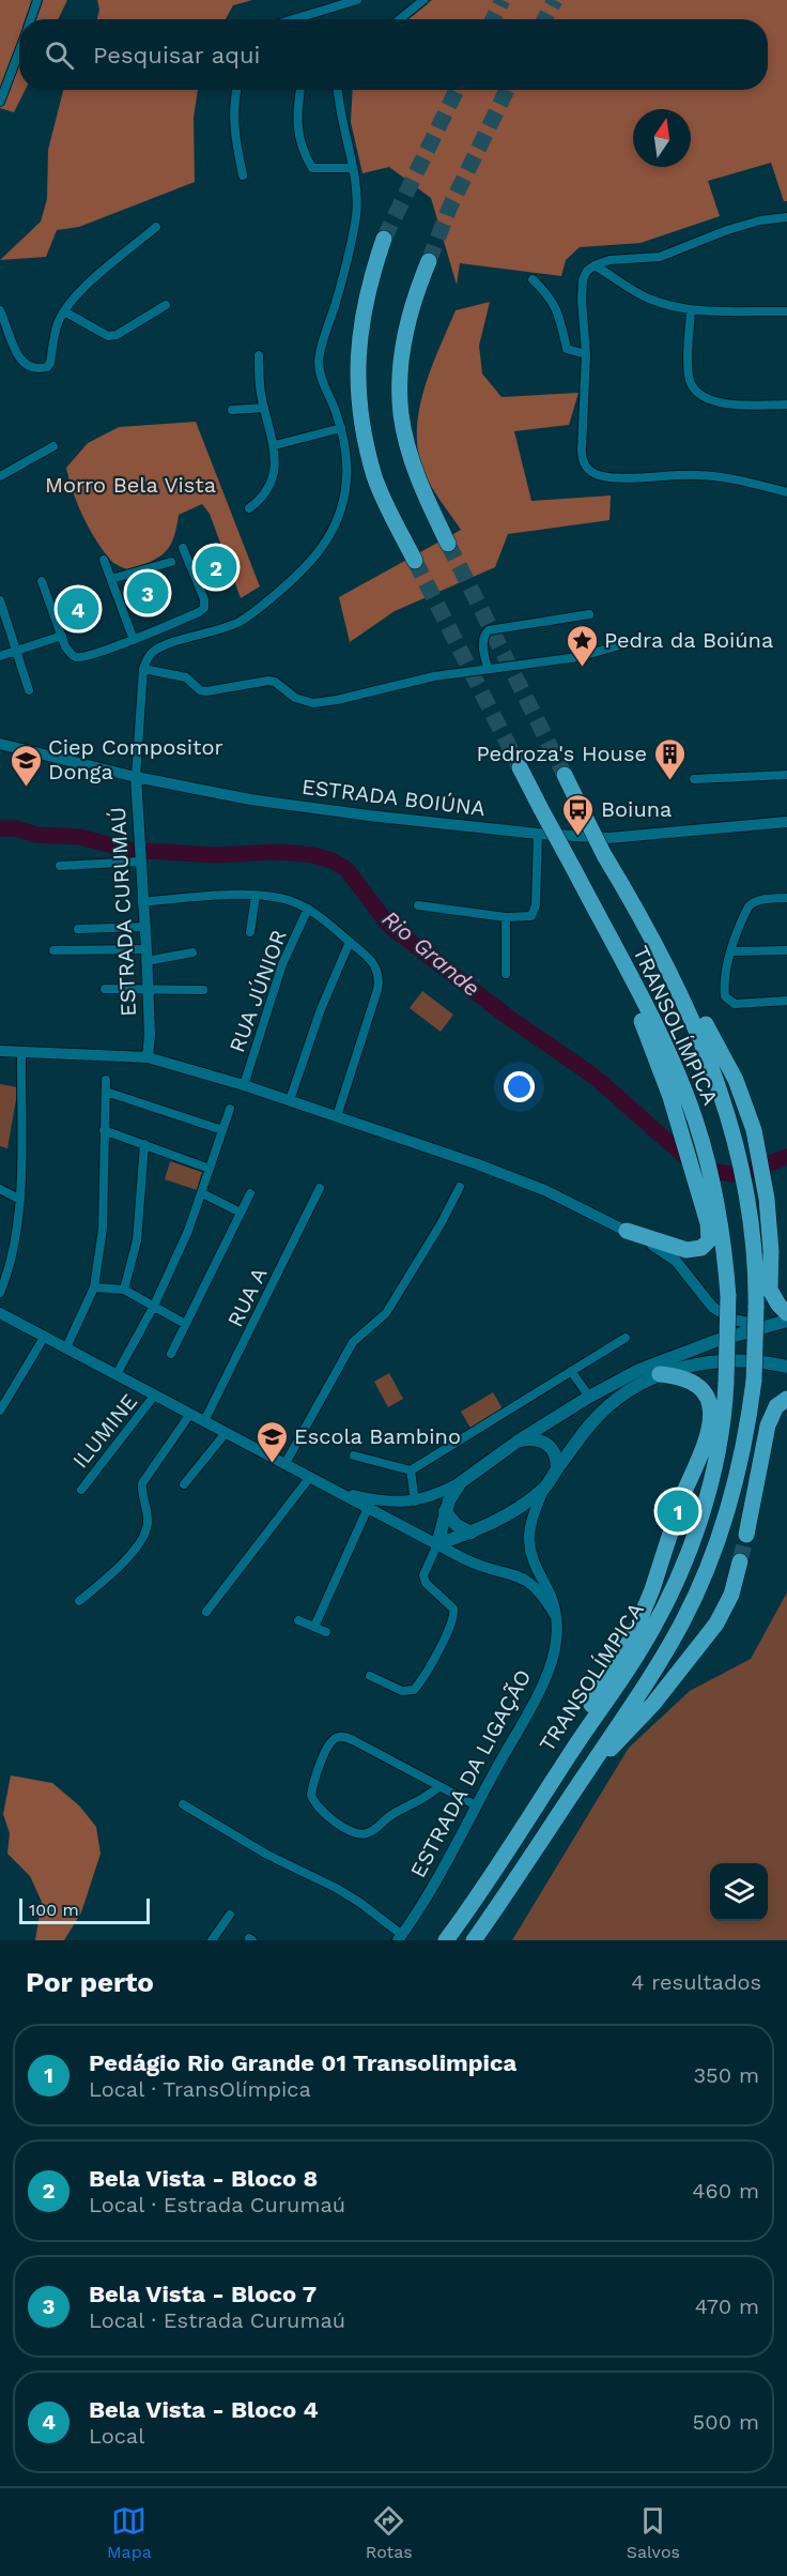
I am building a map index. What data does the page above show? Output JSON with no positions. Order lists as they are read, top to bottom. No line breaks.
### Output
{"streets":{"highway":["TRANSOLÍMPICA"],"street":["ESTRADA BOIÚNA","ESTRADA CURUMAÚ","RUA JÚNIOR","RUA A","ILUMINE","ESTRADA DA LIGAÇÃO"]},"crossings":[["ESTRADA BOIÚNA","ESTRADA CURUMAÚ"]],"water":["Rio Grande"],"parks":["Morro Bela Vista"],"places":{"place":["Pedra da Boiúna"],"building":["Pedroza's House"],"school or university":["Ciep Compositor Donga","Escola Bambino"],"bus stop":["Boiuna"]},"scale_bar":"100 m","north":"top","page":{"search":"Pesquisar aqui","pins":["2","3","4","1"],"scale":"100 m","heading":["Por perto","4 resultados"],"list":[{"mark":"1","name":"Pedágio Rio Grande 01 Transolimpica","note":"Local · TransOlímpica","value":"350 m"},{"mark":"2","name":"Bela Vista - Bloco 8","note":"Local · Estrada Curumaú","value":"460 m"},{"mark":"3","name":"Bela Vista - Bloco 7","note":"Local · Estrada Curumaú","value":"470 m"},{"mark":"4","name":"Bela Vista - Bloco 4","note":"Local","value":"500 m"}],"nav":["Mapa","Rotas","Salvos"]}}
